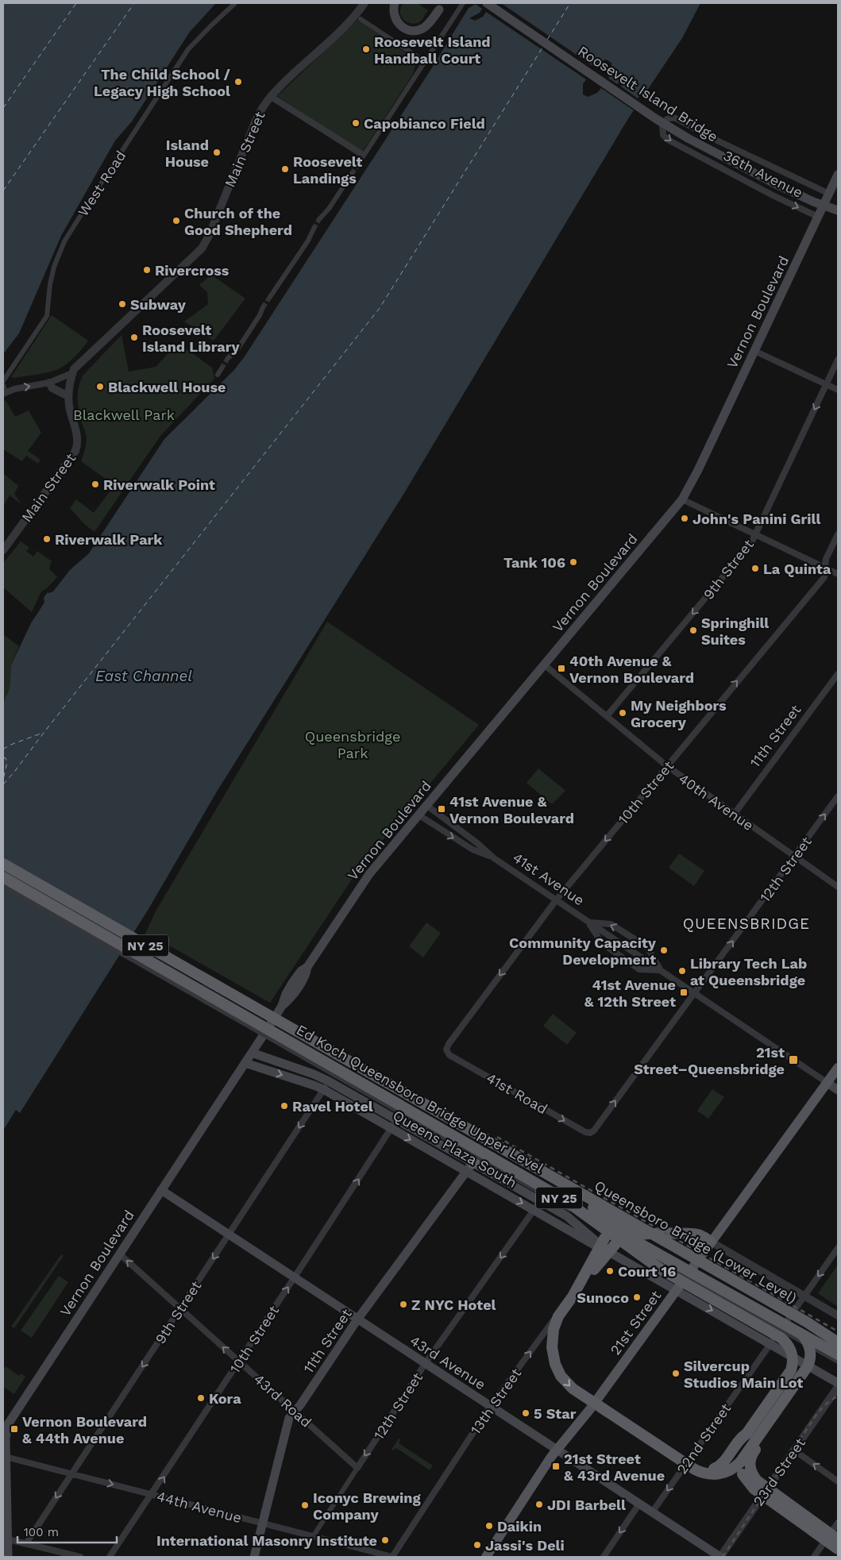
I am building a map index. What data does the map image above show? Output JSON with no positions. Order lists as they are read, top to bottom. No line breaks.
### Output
{"streets":{"highway":["NY 25","Ed Koch Queensboro Bridge Upper Level","Queensboro Bridge (Lower Level)"],"main road":["Roosevelt Island Bridge","Vernon Boulevard","11th Street","41st Avenue","Queens Plaza South","21st Street","43rd Avenue"],"street":["Main Street","36th Avenue","West Road","9th Street","10th Street","40th Avenue","12th Street","41st Road","43rd Road","13th Street","22nd Street","23rd Street","44th Avenue"]},"crossings":[["Roosevelt Island Bridge","Vernon Boulevard"],["36th Avenue","Vernon Boulevard"],["Vernon Boulevard","40th Avenue"],["Vernon Boulevard","41st Avenue"],["Vernon Boulevard","Queens Plaza South"],["Vernon Boulevard","43rd Avenue"],["Vernon Boulevard","43rd Road"],["Vernon Boulevard","44th Avenue"],["9th Street","40th Avenue"],["9th Street","Queens Plaza South"],["9th Street","43rd Avenue"],["9th Street","43rd Road"],["9th Street","44th Avenue"],["11th Street","40th Avenue"],["11th Street","Queens Plaza South"],["11th Street","43rd Avenue"],["11th Street","43rd Road"],["11th Street","44th Avenue"],["10th Street","40th Avenue"],["10th Street","41st Avenue"],["10th Street","41st Road"],["10th Street","Queens Plaza South"],["10th Street","43rd Avenue"],["10th Street","43rd Road"],["10th Street","44th Avenue"],["40th Avenue","12th Street"],["12th Street","41st Avenue"],["12th Street","41st Road"],["12th Street","Queens Plaza South"],["12th Street","43rd Avenue"],["12th Street","43rd Road"],["12th Street","44th Avenue"],["41st Avenue","21st Street"],["NY 25","Ed Koch Queensboro Bridge Upper Level"],["NY 25","Queensboro Bridge (Lower Level)"],["Ed Koch Queensboro Bridge Upper Level","Queensboro Bridge (Lower Level)"],["Queens Plaza South","21st Street"],["Queens Plaza South","13th Street"],["Queens Plaza South","22nd Street"],["21st Street","43rd Avenue"],["43rd Avenue","13th Street"],["43rd Avenue","22nd Street"],["43rd Avenue","23rd Street"],["13th Street","44th Avenue"]],"one_way":["9th Street","41st Road","43rd Road","13th Street","22nd Street"],"districts":["QUEENSBRIDGE"],"water":["East Channel"],"parks":["Blackwell Park","Queensbridge Park"],"places":{"other":["Roosevelt Island Handball Court","The Child School / Legacy High School","Capobianco Field","Island House","Roosevelt Landings","Church of the Good Shepherd","Rivercross","Subway","Roosevelt Island Library","Blackwell House","Riverwalk Point","John's Panini Grill","Riverwalk Park","Tank 106","La Quinta","Springhill Suites","My Neighbors Grocery","Community Capacity Development","Library Tech Lab at Queensbridge","Ravel Hotel","Court 16","Sunoco","Z NYC Hotel","Silvercup Studios Main Lot","Kora","5 Star","JDI Barbell","Iconyc Brewing Company","Daikin","International Masonry Institute","Jassi's Deli"],"transit":["40th Avenue & Vernon Boulevard","41st Avenue & Vernon Boulevard","41st Avenue & 12th Street","21st Street–Queensbridge","Vernon Boulevard & 44th Avenue","21st Street & 43rd Avenue"]},"scale_bar":"100 m"}
